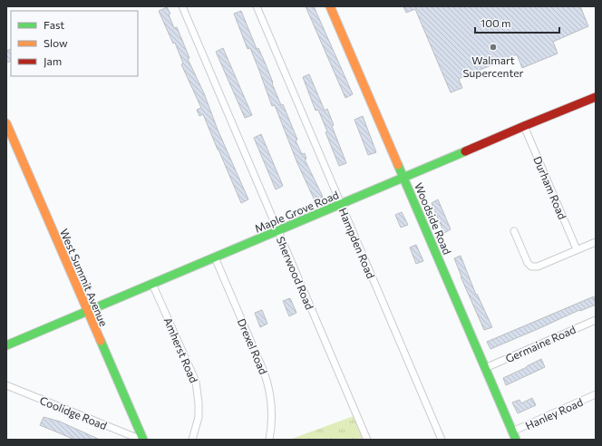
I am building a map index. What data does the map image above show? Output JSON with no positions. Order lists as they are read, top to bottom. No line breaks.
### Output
{"streets":{"street":["Durham Road","Maple Grove Road","Woodside Road","Hampden Road","Sherwood Road","West Summit Avenue","Germaine Road","Drexel Road","Amherst Road","Coolidge Road","Hanley Road"]},"crossings":[["Durham Road","Maple Grove Road"],["Maple Grove Road","Woodside Road"],["Maple Grove Road","Hampden Road"],["Maple Grove Road","Sherwood Road"],["Maple Grove Road","West Summit Avenue"],["Maple Grove Road","Drexel Road"],["Maple Grove Road","Amherst Road"],["Woodside Road","Germaine Road"],["Woodside Road","Hanley Road"],["West Summit Avenue","Coolidge Road"]],"places":["Walmart Supercenter"],"legend":["Fast","Slow","Jam"],"scale_bar":"100 m"}
